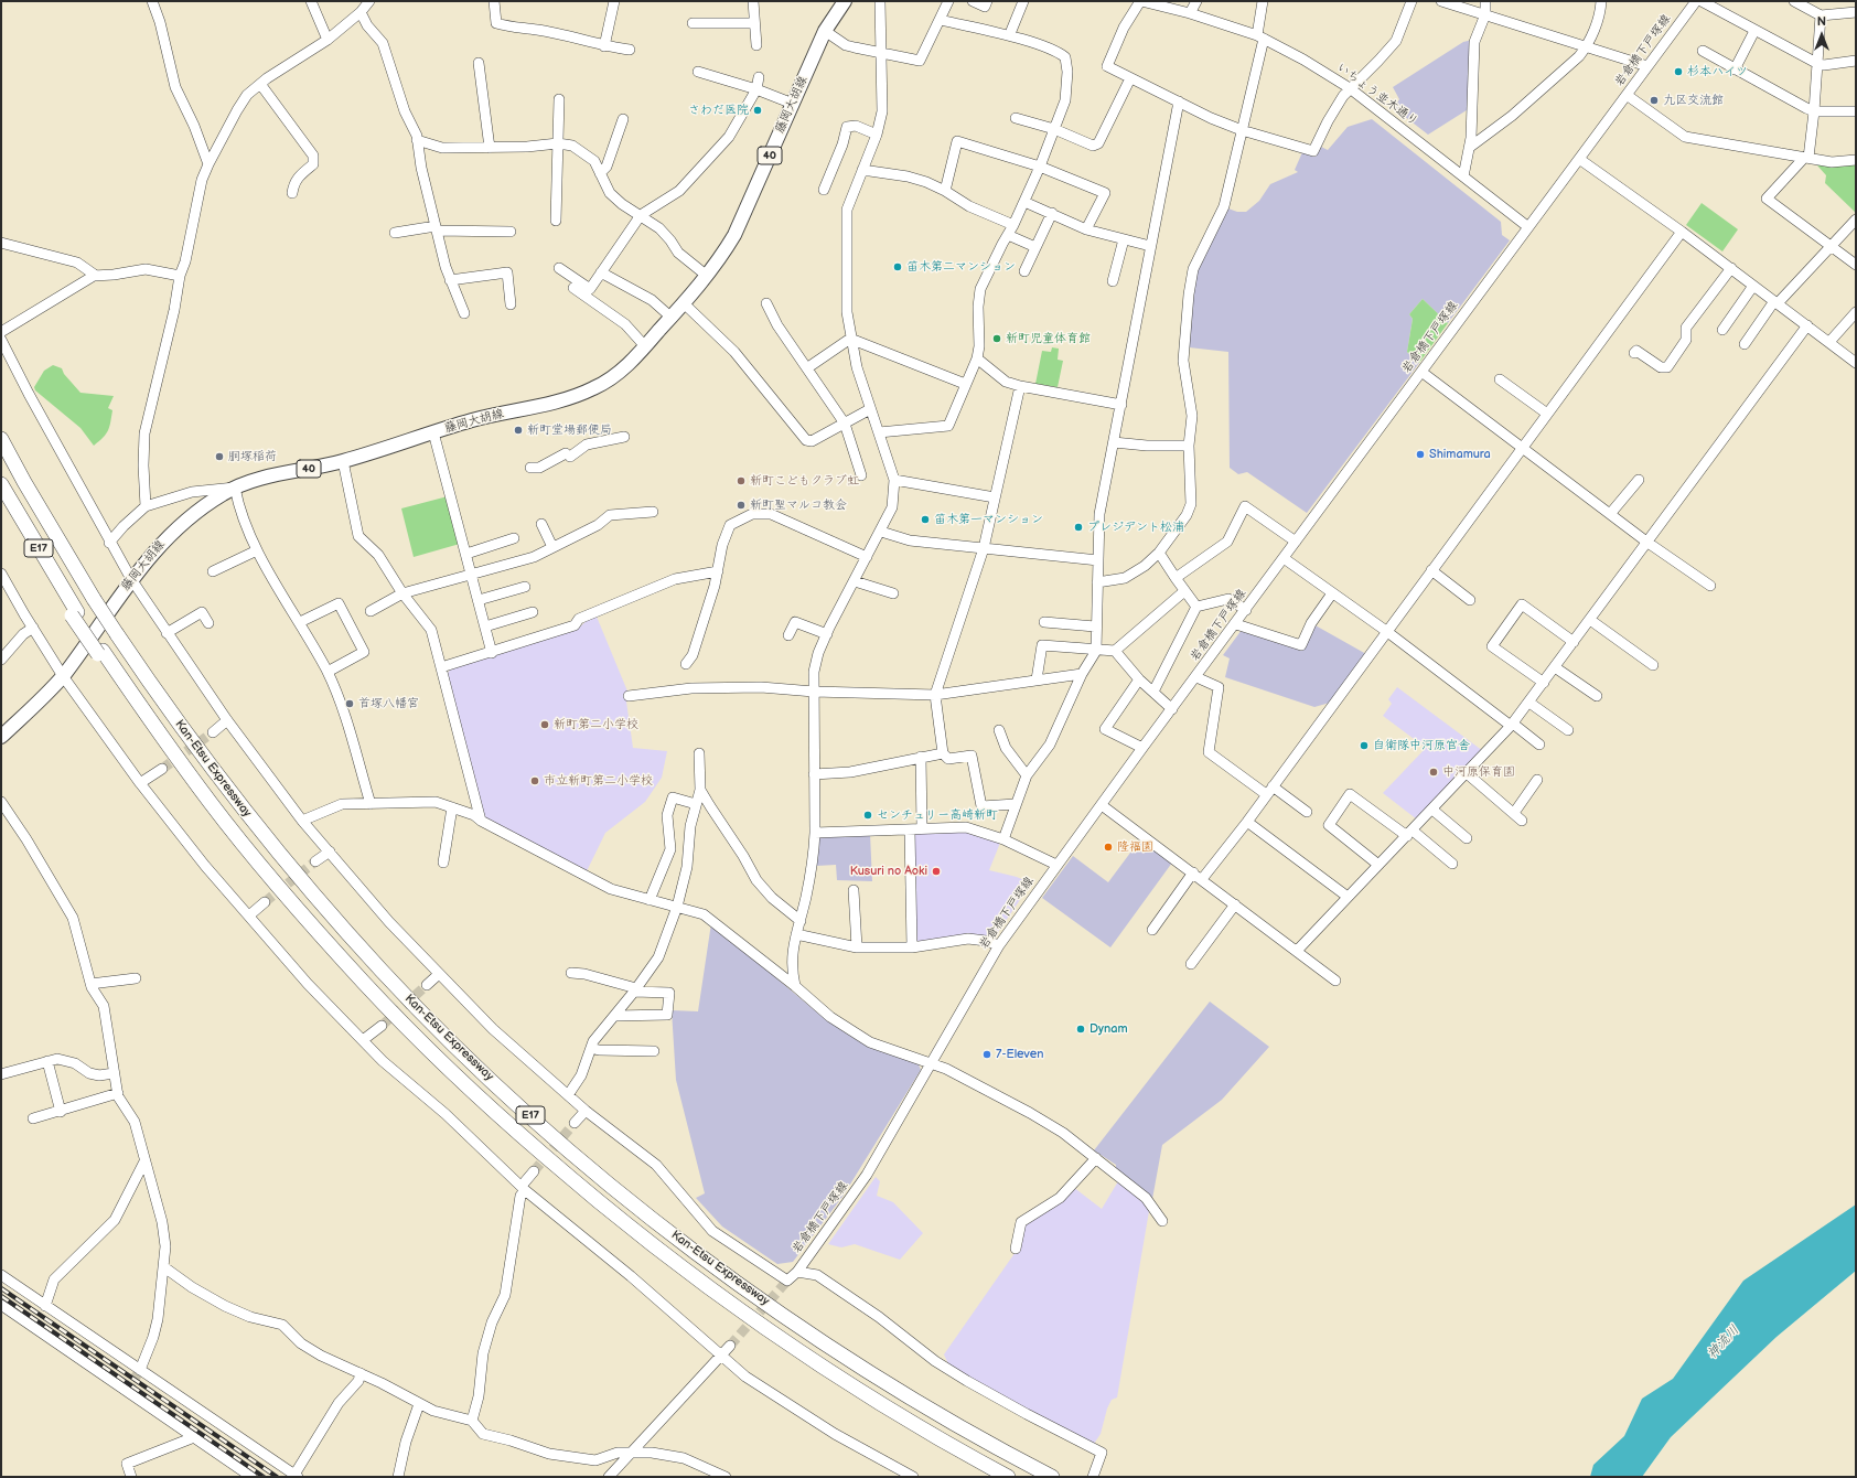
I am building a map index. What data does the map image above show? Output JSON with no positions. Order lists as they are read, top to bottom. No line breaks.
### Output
{"streets":{"highway":["E17","Kan-Etsu Expressway"],"main road":["藤岡大胡線","40"],"street":["岩倉橋下戸塚線","いちょう並木通り"]},"crossings":[["岩倉橋下戸塚線","いちょう並木通り"]],"water":["神流川"],"places":["杉本ハイツ","九区交流館","さわだ医院","笛木第二マンション","新町児童体育館","新町堂場郵便局","Shimamura","胴塚稲荷","新町こどもクラブ虹","新町聖マルコ教会","笛木第一マンション","プレジデント松浦","首塚八幡宮","新町第二小学校","自衛隊中河原官舎","中河原保育園","市立新町第二小学校","センチュリー高崎新町","隆福園","Kusuri no Aoki","Dynam","7-Eleven"],"north":"top"}
